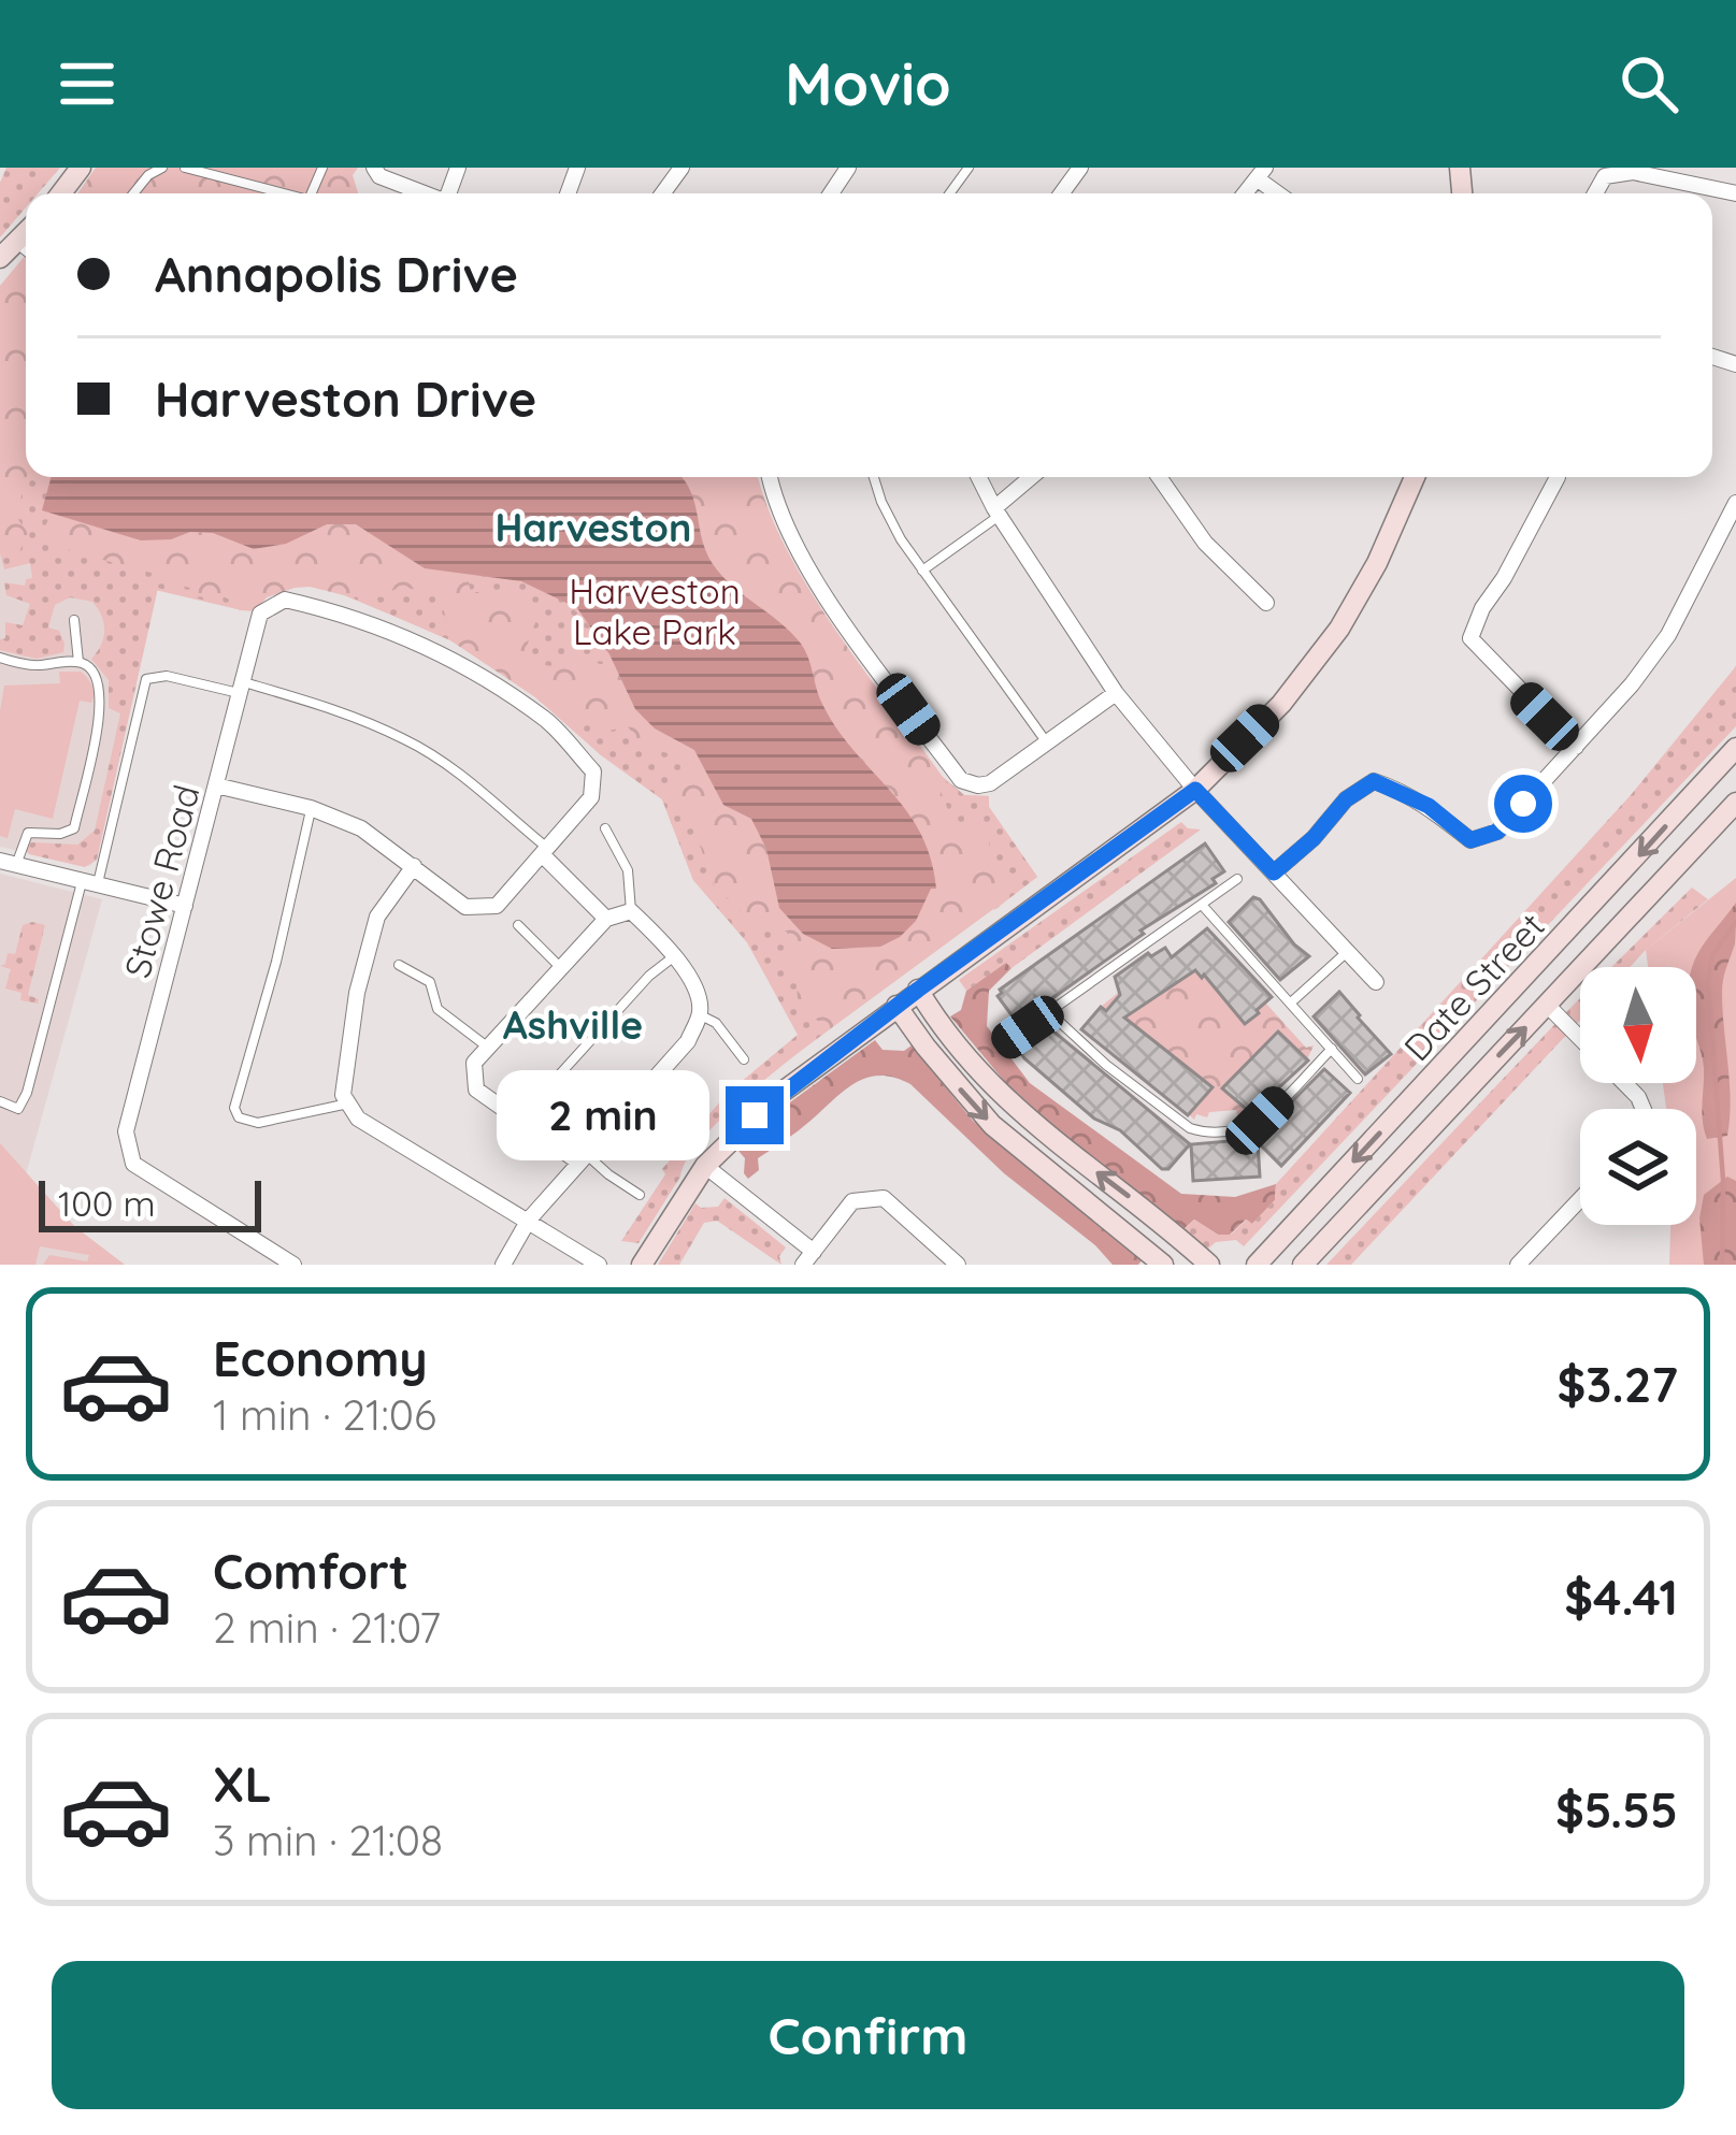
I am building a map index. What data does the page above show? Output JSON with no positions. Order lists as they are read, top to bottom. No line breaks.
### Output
{"streets":{"street":["Stowe Road","Date Street"]},"districts":["Harveston","Ashville"],"parks":["Harveston Lake Park"],"scale_bar":"100 m","north":"bottom","page":{"header":"Movio","banner":["Annapolis Drive","Harveston Drive"],"bubble":"2 min","scale":"100 m","list":[{"name":"Economy","note":"1 min · 21:06","value":"$3.27"},{"name":"Comfort","note":"2 min · 21:07","value":"$4.41"},{"name":"XL","note":"3 min · 21:08","value":"$5.55"}],"buttons":"Confirm"}}
